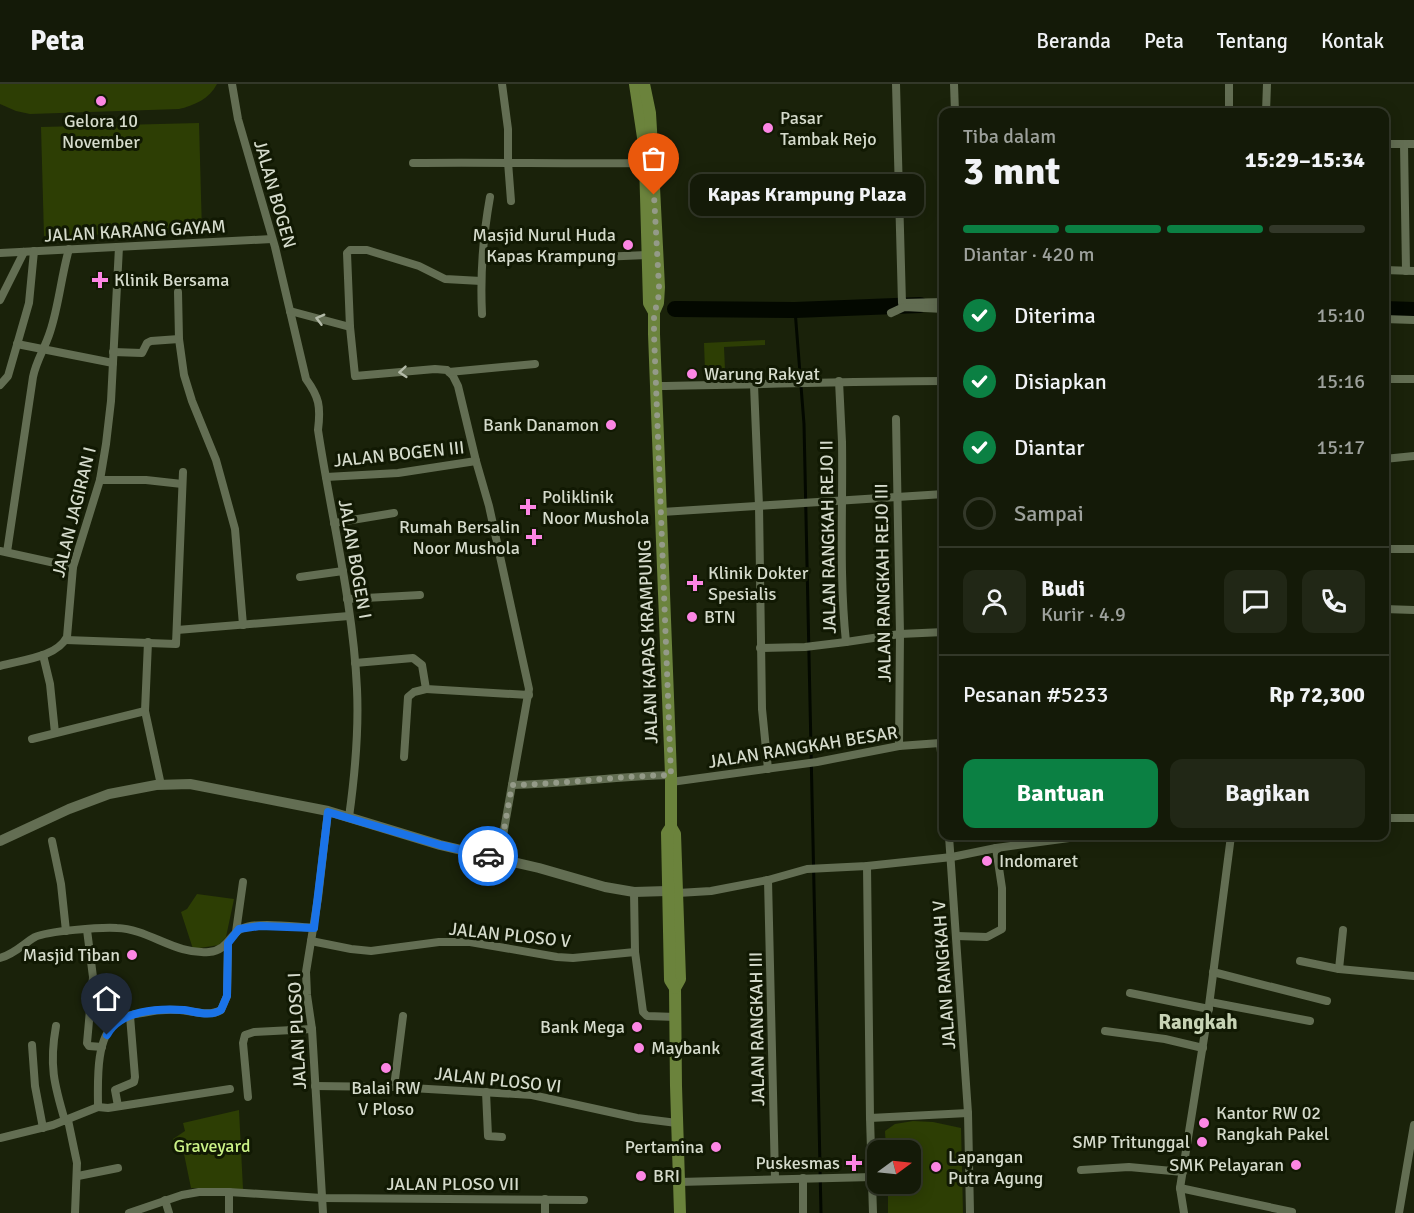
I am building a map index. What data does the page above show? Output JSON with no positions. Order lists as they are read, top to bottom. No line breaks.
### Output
{"streets":{"main road":["JALAN KAPAS KRAMPUNG"],"street":["JALAN BOGEN","JALAN KARANG GAYAM","JALAN BOGEN III","JALAN JAGIRAN I","JALAN RANGKAH REJO II","JALAN BOGEN I","JALAN RANGKAH REJO III","JALAN RANGKAH BESAR","JALAN PLOSO V","JALAN RANGKAH V","JALAN RANGKAH III","JALAN PLOSO I","JALAN PLOSO VI","JALAN PLOSO VII"]},"crossings":[["JALAN BOGEN","JALAN KARANG GAYAM"],["JALAN BOGEN","JALAN BOGEN I"],["JALAN KARANG GAYAM","JALAN JAGIRAN I"],["JALAN BOGEN III","JALAN BOGEN I"],["JALAN RANGKAH REJO III","JALAN RANGKAH BESAR"],["JALAN KAPAS KRAMPUNG","JALAN RANGKAH BESAR"],["JALAN KAPAS KRAMPUNG","JALAN PLOSO VI"],["JALAN PLOSO V","JALAN PLOSO I"],["JALAN PLOSO I","JALAN PLOSO VI"],["JALAN PLOSO I","JALAN PLOSO VII"]],"districts":["Rangkah"],"parks":["Graveyard"],"places":{"other":["Gelora 10 November","Pasar Tambak Rejo","Kapas Krampung Plaza","Masjid Nurul Huda Kapas Krampung","Warung Rakyat","Bank Danamon","BTN","Indomaret","Masjid Tiban","Bank Mega","Maybank","Balai RW V Ploso","Kantor RW 02 Rangkah Pakel","SMP Tritunggal","Pertamina","SMK Pelayaran","Lapangan Putra Agung","BRI"],"health":["Klinik Bersama","Poliklinik Noor Mushola","Rumah Bersalin Noor Mushola","Klinik Dokter Spesialis","Puskesmas"]},"north":"right","page":{"header":"Peta","nav":["Beranda","Peta","Tentang","Kontak"],"heading":["3 mnt","Tiba dalam","15:29–15:34"],"panel":["Budi","Kurir · 4.9","Pesanan #5233","Rp 72,300"],"bubble":"Kapas Krampung Plaza","bar":"Diantar · 420 m","list":[["Diterima","15:10"],["Disiapkan","15:16"],["Diantar","15:17"],"Sampai"],"buttons":["Bantuan","Bagikan"]}}
